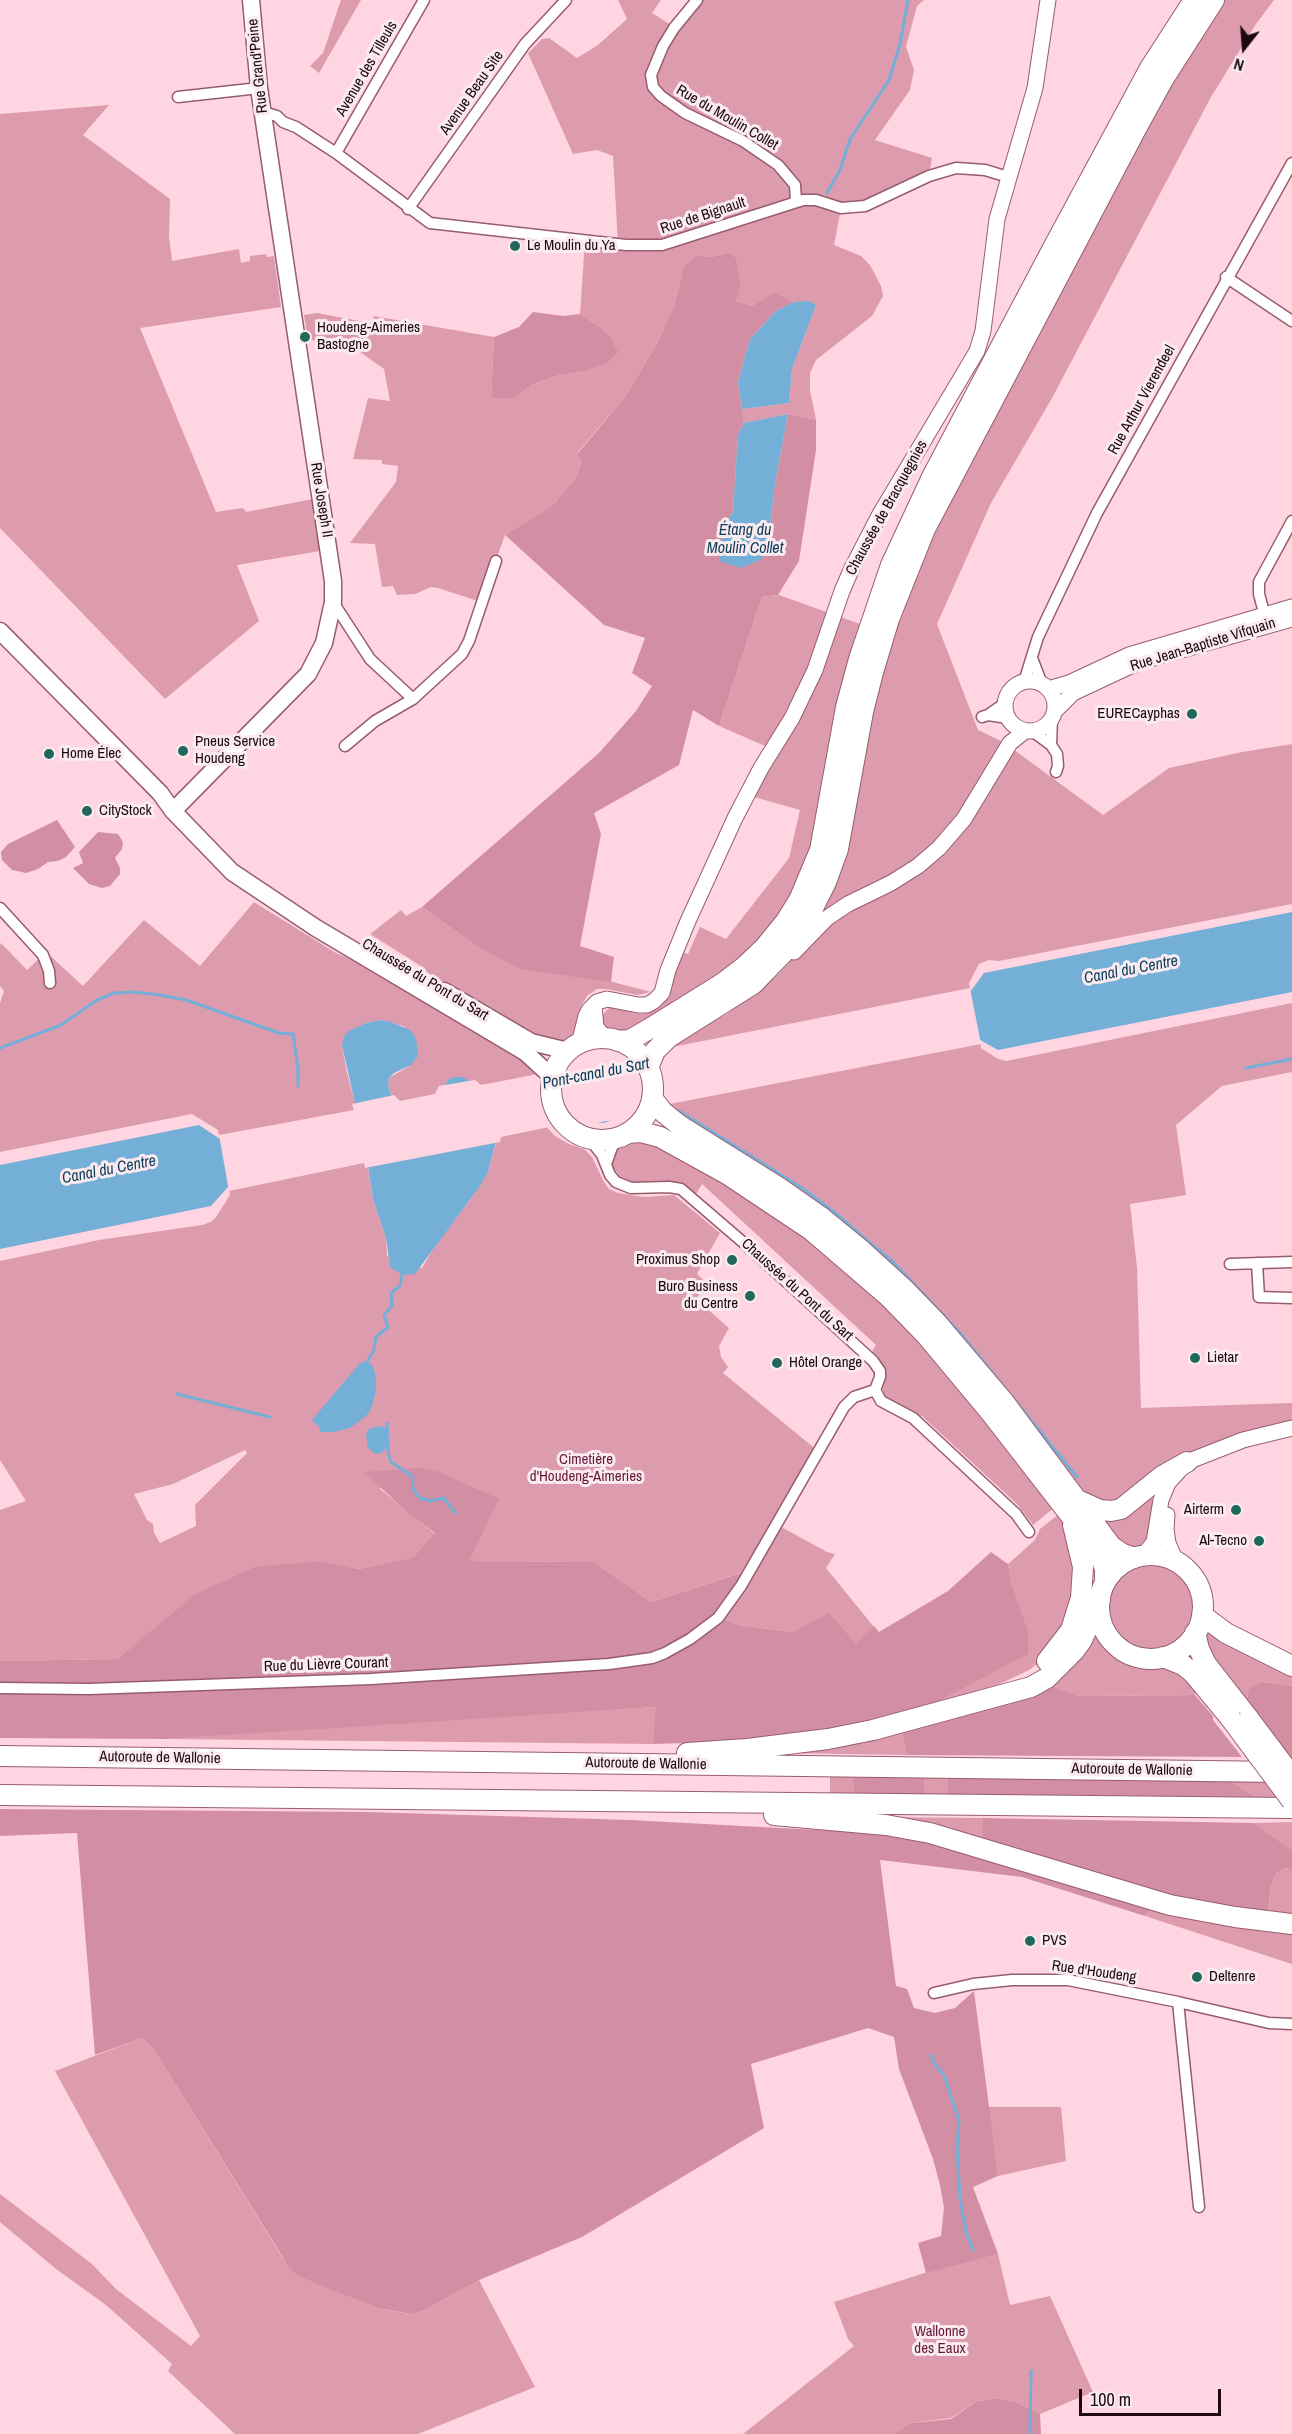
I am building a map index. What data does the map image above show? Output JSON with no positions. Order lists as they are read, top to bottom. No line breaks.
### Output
{"streets":{"highway":["Autoroute de Wallonie"],"main road":["Rue Grand'Peine","Rue Joseph II","Chaussée du Pont du Sart"],"street":["Avenue des Tilleuls","Avenue Beau Site","Rue du Moulin Collet","Rue de Bignault","Rue Arthur Vierendeel","Chaussée de Bracquegnies","Rue Jean-Baptiste Vifquain","Rue du Lièvre Courant","Rue d'Houdeng"]},"crossings":[["Rue Grand'Peine","Rue de Bignault"],["Rue Grand'Peine","Rue Joseph II"],["Avenue des Tilleuls","Rue de Bignault"],["Avenue Beau Site","Rue de Bignault"],["Rue du Moulin Collet","Rue de Bignault"],["Rue de Bignault","Chaussée de Bracquegnies"],["Rue Arthur Vierendeel","Rue Jean-Baptiste Vifquain"],["Rue Joseph II","Chaussée du Pont du Sart"],["Chaussée du Pont du Sart","Rue du Lièvre Courant"]],"water":["Étang du Moulin Collet","Canal du Centre","Pont-canal du Sart"],"parks":["Cimetière d'Houdeng-Aimeries","Wallonne des Eaux"],"places":["Le Moulin du Ya","Houdeng-Aimeries Bastogne","EURECayphas","Pneus Service Houdeng","Home Élec","CityStock","Proximus Shop","Buro Business du Centre","Lietar","Hôtel Orange","Airterm","Al-Tecno","PVS","Deltenre"],"scale_bar":"100 m","north":"bottom"}
